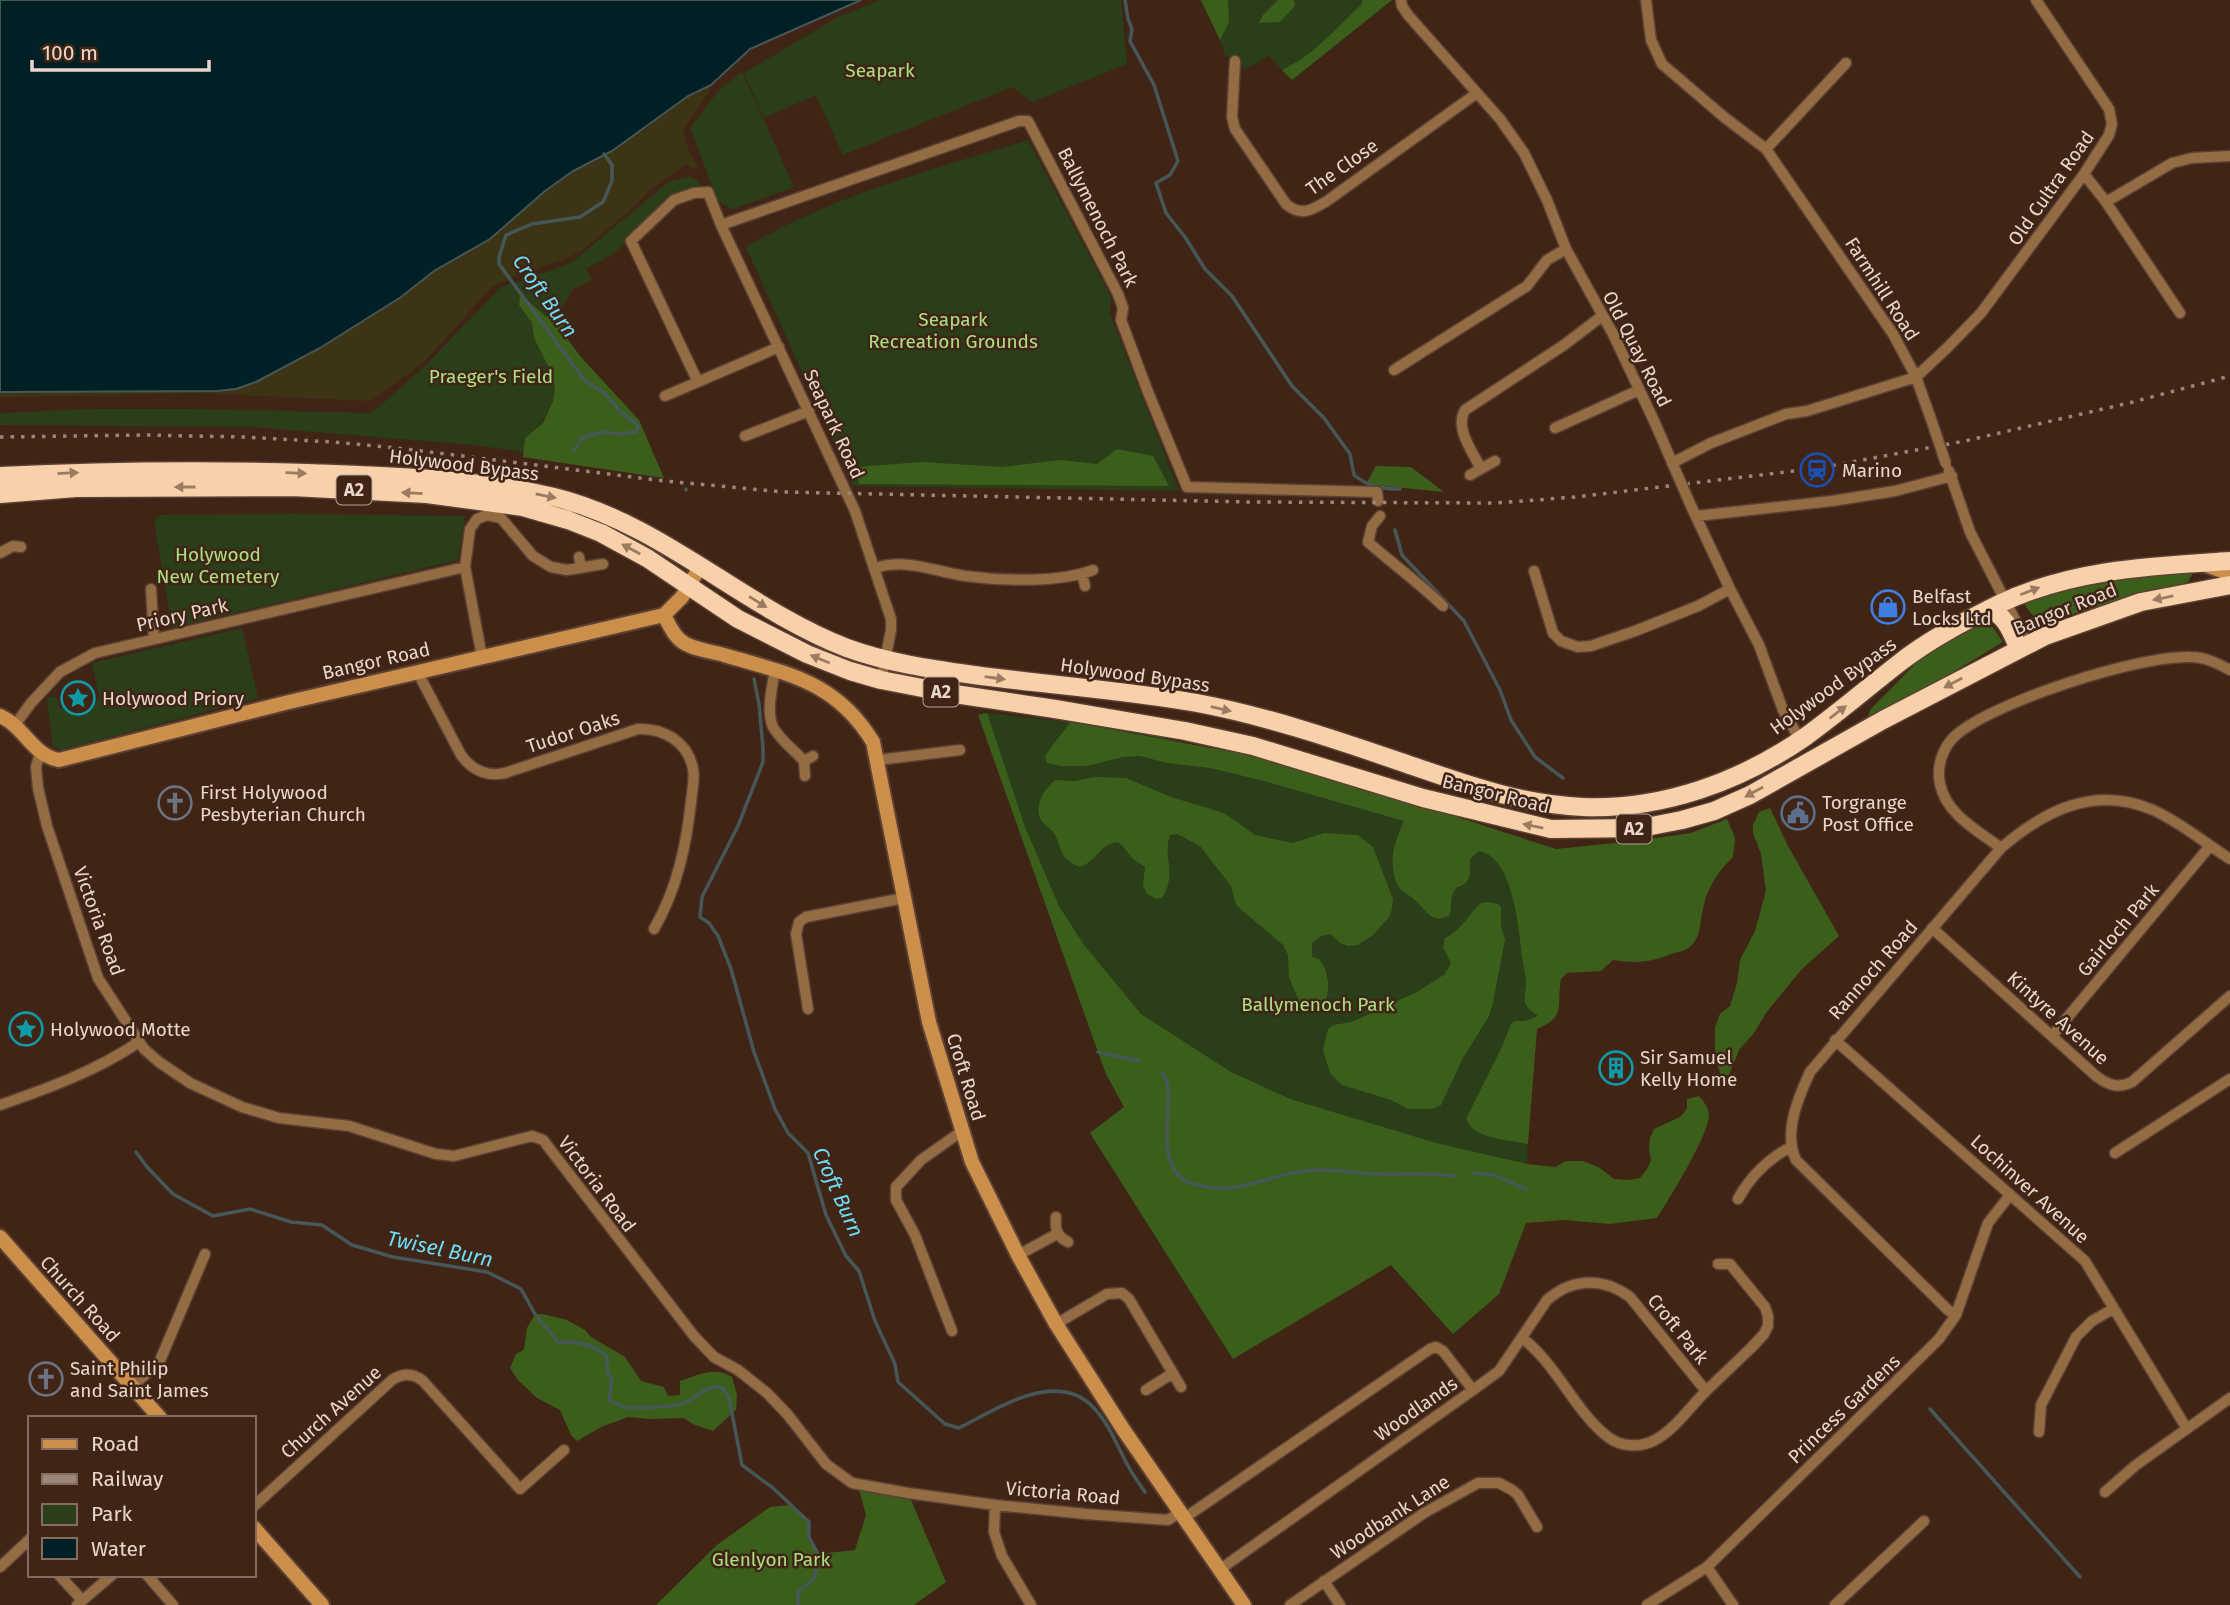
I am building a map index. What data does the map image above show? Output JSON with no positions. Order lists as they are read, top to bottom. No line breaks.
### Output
{"streets":{"highway":["Holywood Bypass","A2","Bangor Road"],"street":["The Close","Old Cultra Road","Ballymenoch Park","Farmhill Road","Old Quay Road","Seapark Road","Priory Park","Tudor Oaks","Victoria Road","Gairloch Park","Rannoch Road","Kintyre Avenue","Croft Road","Lochinver Avenue","Church Road","Croft Park","Woodlands","Princess Gardens","Church Avenue","Woodbank Lane"]},"crossings":[["The Close","Old Quay Road"],["Old Cultra Road","Farmhill Road"],["Ballymenoch Park","Seapark Road"],["Farmhill Road","Holywood Bypass"],["Old Quay Road","Holywood Bypass"],["Seapark Road","Holywood Bypass"],["Seapark Road","Bangor Road"],["Holywood Bypass","Bangor Road"],["Bangor Road","Tudor Oaks"],["Bangor Road","Victoria Road"],["Bangor Road","Croft Road"],["Victoria Road","Croft Road"],["Victoria Road","Woodlands"],["Gairloch Park","Rannoch Road"],["Gairloch Park","Kintyre Avenue"],["Rannoch Road","Kintyre Avenue"],["Rannoch Road","Lochinver Avenue"],["Croft Road","Woodlands"],["Lochinver Avenue","Princess Gardens"],["Croft Park","Woodlands"]],"one_way":["Bangor Road"],"water":["Croft Burn","Twisel Burn"],"parks":["Seapark","Seapark Recreation Grounds","Praeger's Field","Holywood New Cemetery","Ballymenoch Park","Glenlyon Park"],"places":{"station":["Marino"],"shop":["Belfast Locks Ltd"],"place":["Holywood Priory","Holywood Motte"],"church":["First Holywood Pesbyterian Church","Saint Philip and Saint James"],"public building":["Torgrange Post Office"],"building":["Sir Samuel Kelly Home"]},"legend":["Road","Railway","Park","Water"],"scale_bar":"100 m"}
